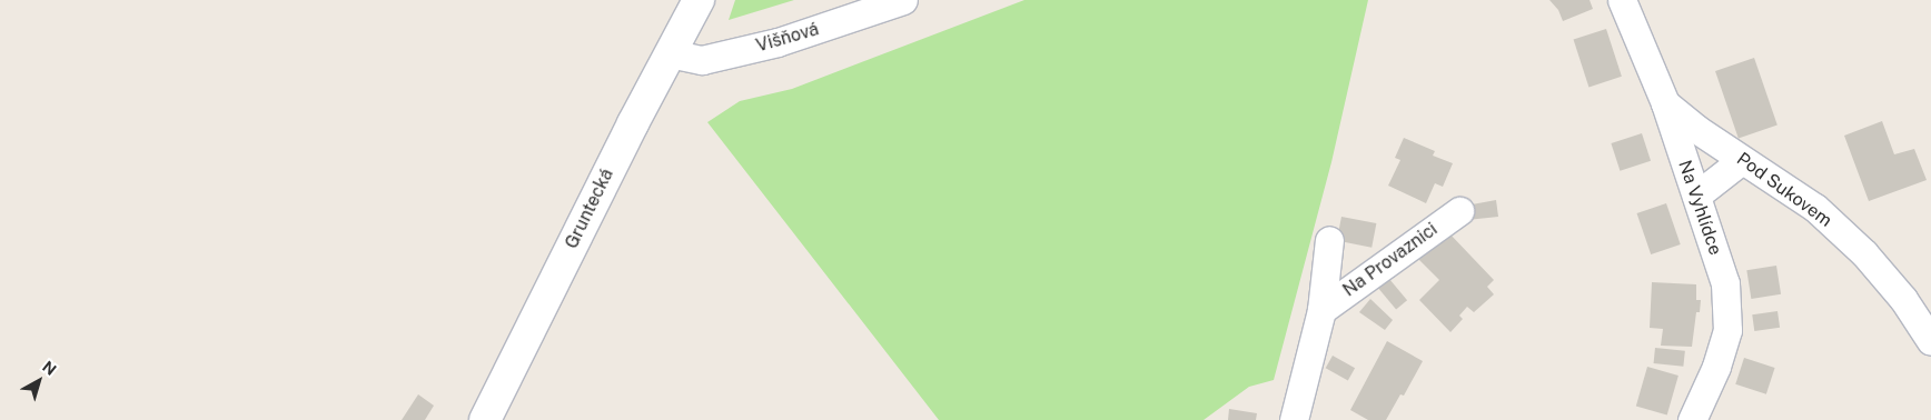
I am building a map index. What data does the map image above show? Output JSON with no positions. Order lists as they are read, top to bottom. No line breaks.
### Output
{"streets":{"street":["Višňová","Pod Sukovem","Na Vyhlídce","Gruntecká","Na Provaznici"]},"crossings":[["Višňová","Gruntecká"],["Pod Sukovem","Na Vyhlídce"]],"north":"top right"}
